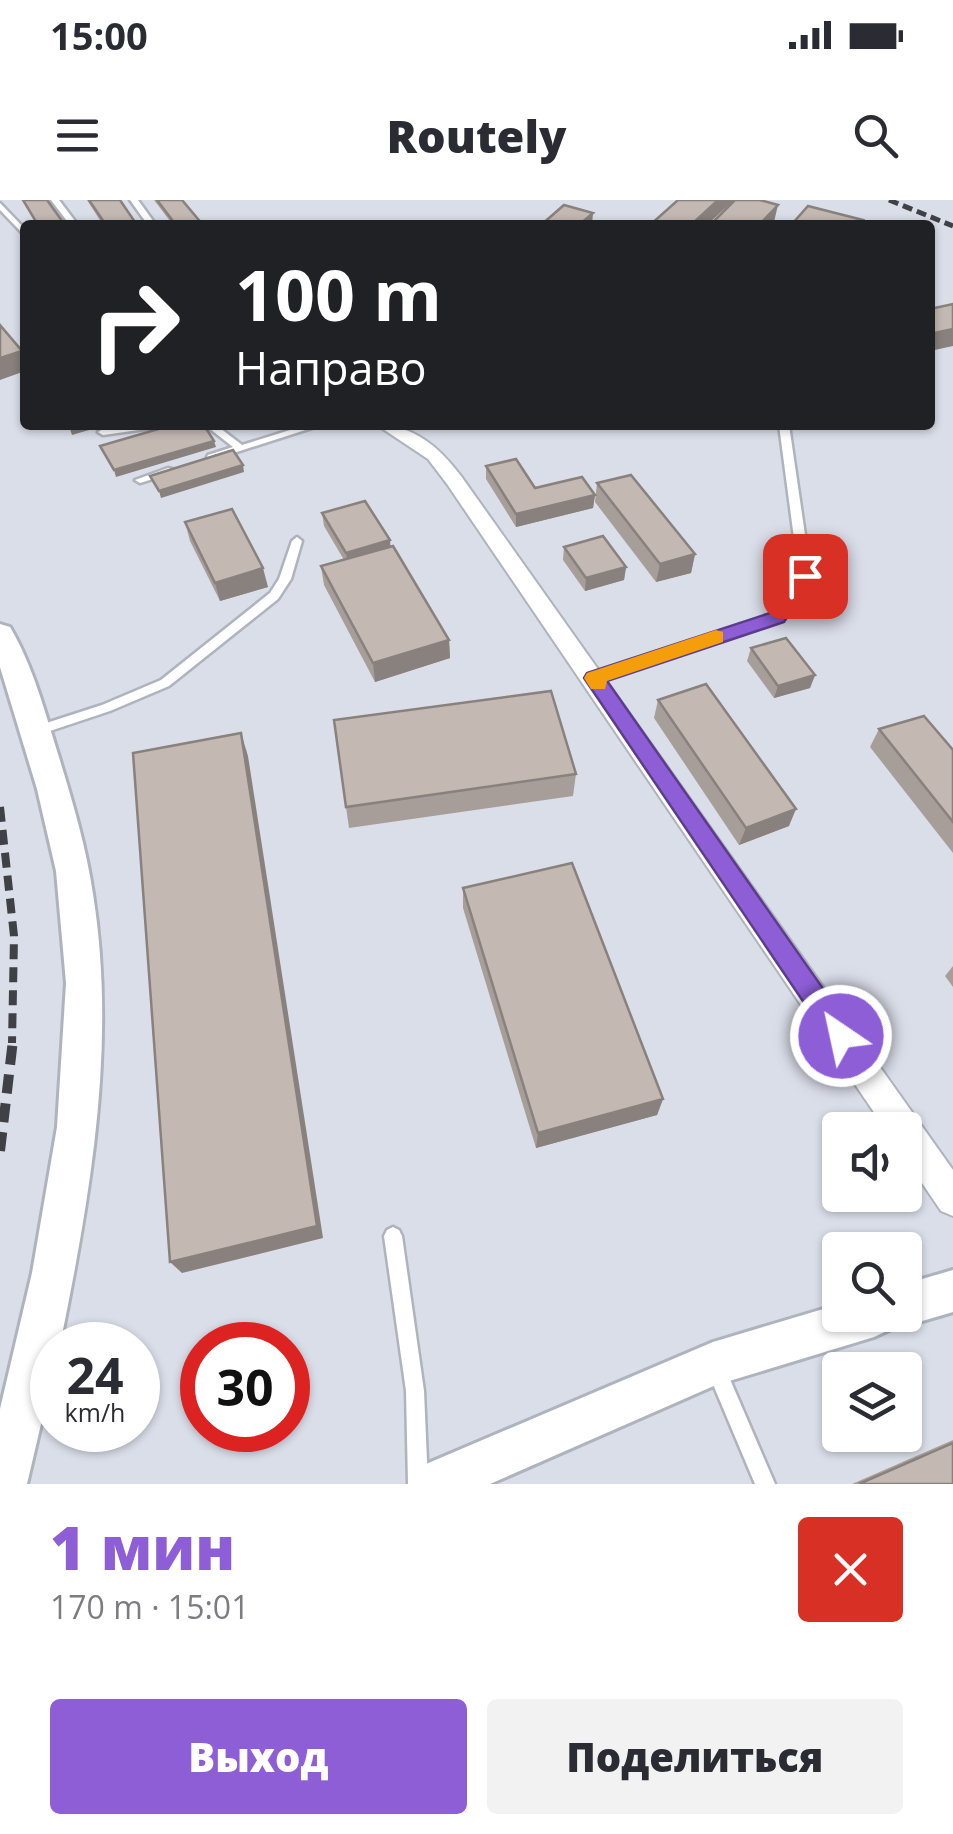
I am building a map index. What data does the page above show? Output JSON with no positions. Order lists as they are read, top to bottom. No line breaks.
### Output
{"page":{"status":"15:00","header":"Routely","turn":["100 m","Направо"],"speed":"24 km/h","limit":"30","heading":["1 мин","170 m · 15:01"],"buttons":["Выход","Поделиться"]}}
